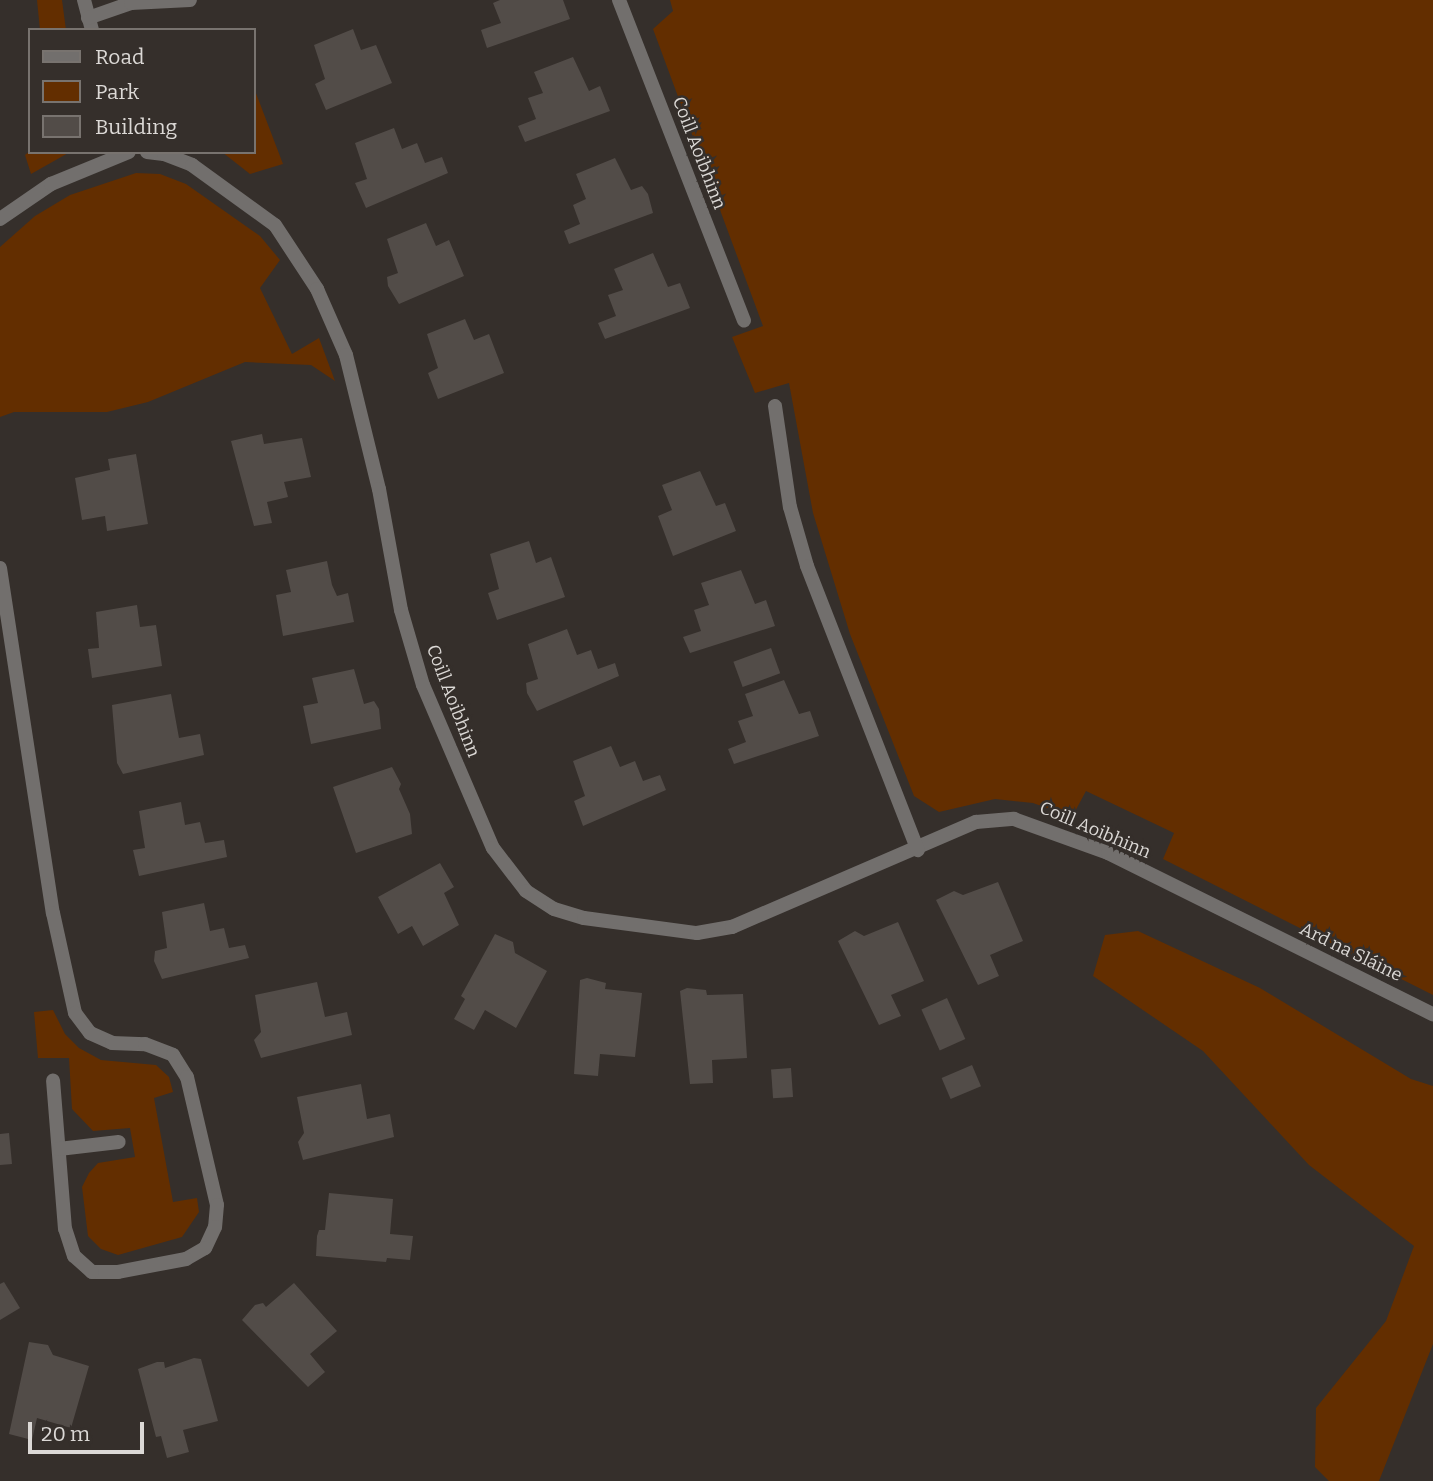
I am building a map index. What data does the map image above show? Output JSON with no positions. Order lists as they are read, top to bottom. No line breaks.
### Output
{"streets":{"street":["Coill Aoibhinn","Ard na Sláine"]},"crossings":[["Coill Aoibhinn","Ard na Sláine"]],"legend":["Road","Park","Building"],"scale_bar":"20 m"}
